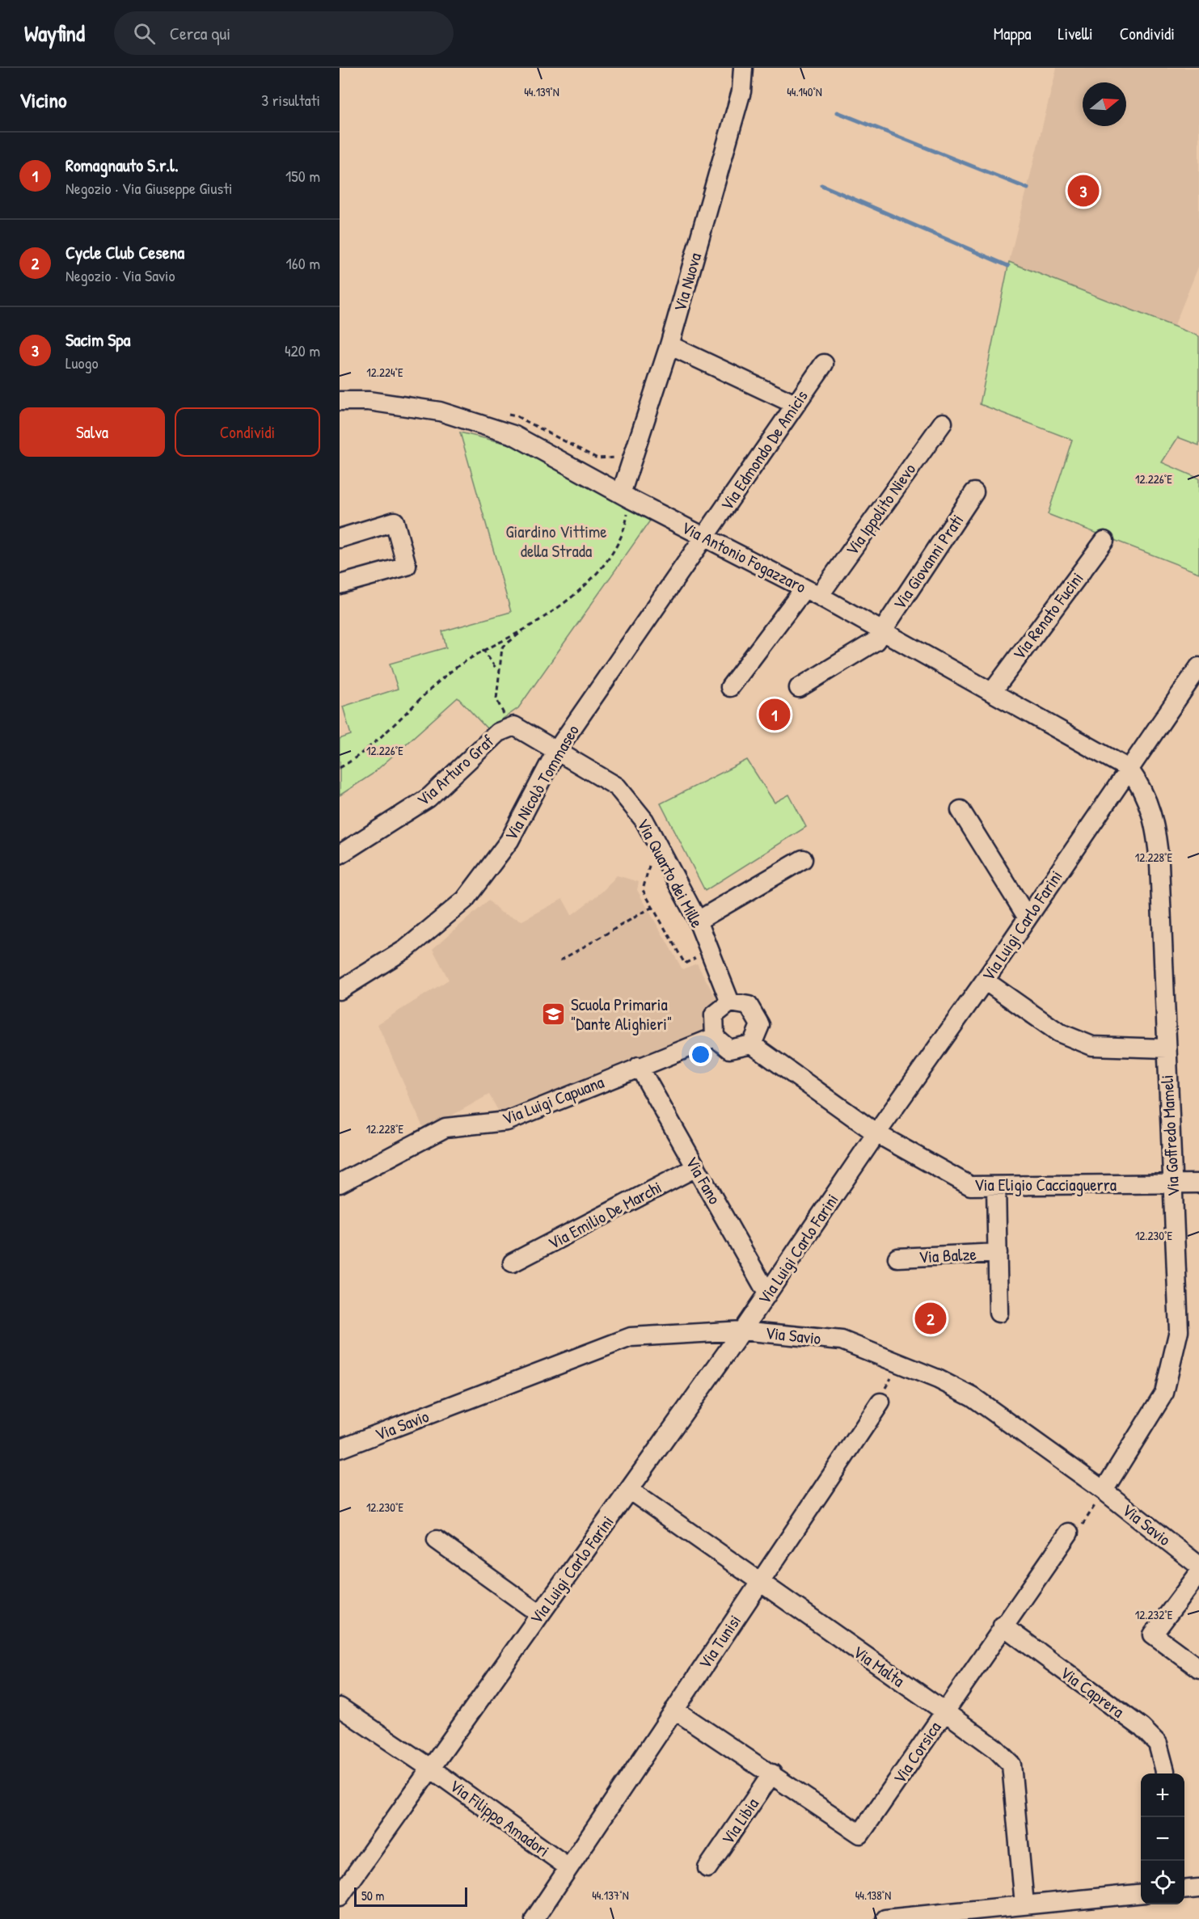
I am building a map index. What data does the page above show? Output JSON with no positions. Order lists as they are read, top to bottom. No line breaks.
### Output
{"streets":{"street":["Via Nuova","Via Edmondo De Amicis","Via Ippolito Nievo","Via Antonio Fogazzaro","Via Giovanni Prati","Via Renato Fucini","Via Arturo Graf","Via Nicolò Tommaseo","Via Quarto dei Mille","Via Luigi Carlo Farini","Via Luigi Capuana","Via Goffredo Mameli","Via Fano","Via Eligio Cacciaguerra","Via Emilio De Marchi","Via Balze","Via Savio","Via Tunisi","Via Malta","Via Caprera","Via Corsica","Via Filippo Amadori","Via Libia"]},"crossings":[["Via Nuova","Via Antonio Fogazzaro"],["Via Edmondo De Amicis","Via Antonio Fogazzaro"],["Via Edmondo De Amicis","Via Nicolò Tommaseo"],["Via Ippolito Nievo","Via Antonio Fogazzaro"],["Via Antonio Fogazzaro","Via Giovanni Prati"],["Via Antonio Fogazzaro","Via Renato Fucini"],["Via Antonio Fogazzaro","Via Nicolò Tommaseo"],["Via Antonio Fogazzaro","Via Luigi Carlo Farini"],["Via Antonio Fogazzaro","Via Goffredo Mameli"],["Via Arturo Graf","Via Quarto dei Mille"],["Via Nicolò Tommaseo","Via Quarto dei Mille"],["Via Quarto dei Mille","Via Luigi Capuana"],["Via Luigi Carlo Farini","Via Goffredo Mameli"],["Via Luigi Carlo Farini","Via Fano"],["Via Luigi Carlo Farini","Via Eligio Cacciaguerra"],["Via Luigi Carlo Farini","Via Savio"],["Via Luigi Carlo Farini","Via Malta"],["Via Luigi Carlo Farini","Via Filippo Amadori"],["Via Luigi Capuana","Via Fano"],["Via Goffredo Mameli","Via Eligio Cacciaguerra"],["Via Goffredo Mameli","Via Savio"],["Via Fano","Via Emilio De Marchi"],["Via Tunisi","Via Malta"],["Via Tunisi","Via Corsica"],["Via Tunisi","Via Filippo Amadori"],["Via Malta","Via Corsica"],["Via Caprera","Via Corsica"],["Via Corsica","Via Libia"]],"parks":["Giardino Vittime della Strada"],"places":{"school or university":["Scuola Primaria \"Dante Alighieri\""]},"scale_bar":"50 m","north":"right","page":{"header":"Wayfind","search":"Cerca qui","nav":["Mappa","Livelli","Condividi"],"heading":["Vicino","3 risultati"],"list":[{"mark":"1","name":"Romagnauto S.r.l.","note":"Negozio · Via Giuseppe Giusti","value":"150 m"},{"mark":"2","name":"Cycle Club Cesena","note":"Negozio · Via Savio","value":"160 m"},{"mark":"3","name":"Sacim Spa","note":"Luogo","value":"420 m"}],"pins":["3","1","2"],"buttons":["Salva","Condividi"],"map_buttons":["+","−"],"scale":"50 m"},"coordinates":["44.139°N","44.140°N","12.224°E","12.226°E","12.228°E","12.230°E","12.232°E","44.137°N","44.138°N"]}
